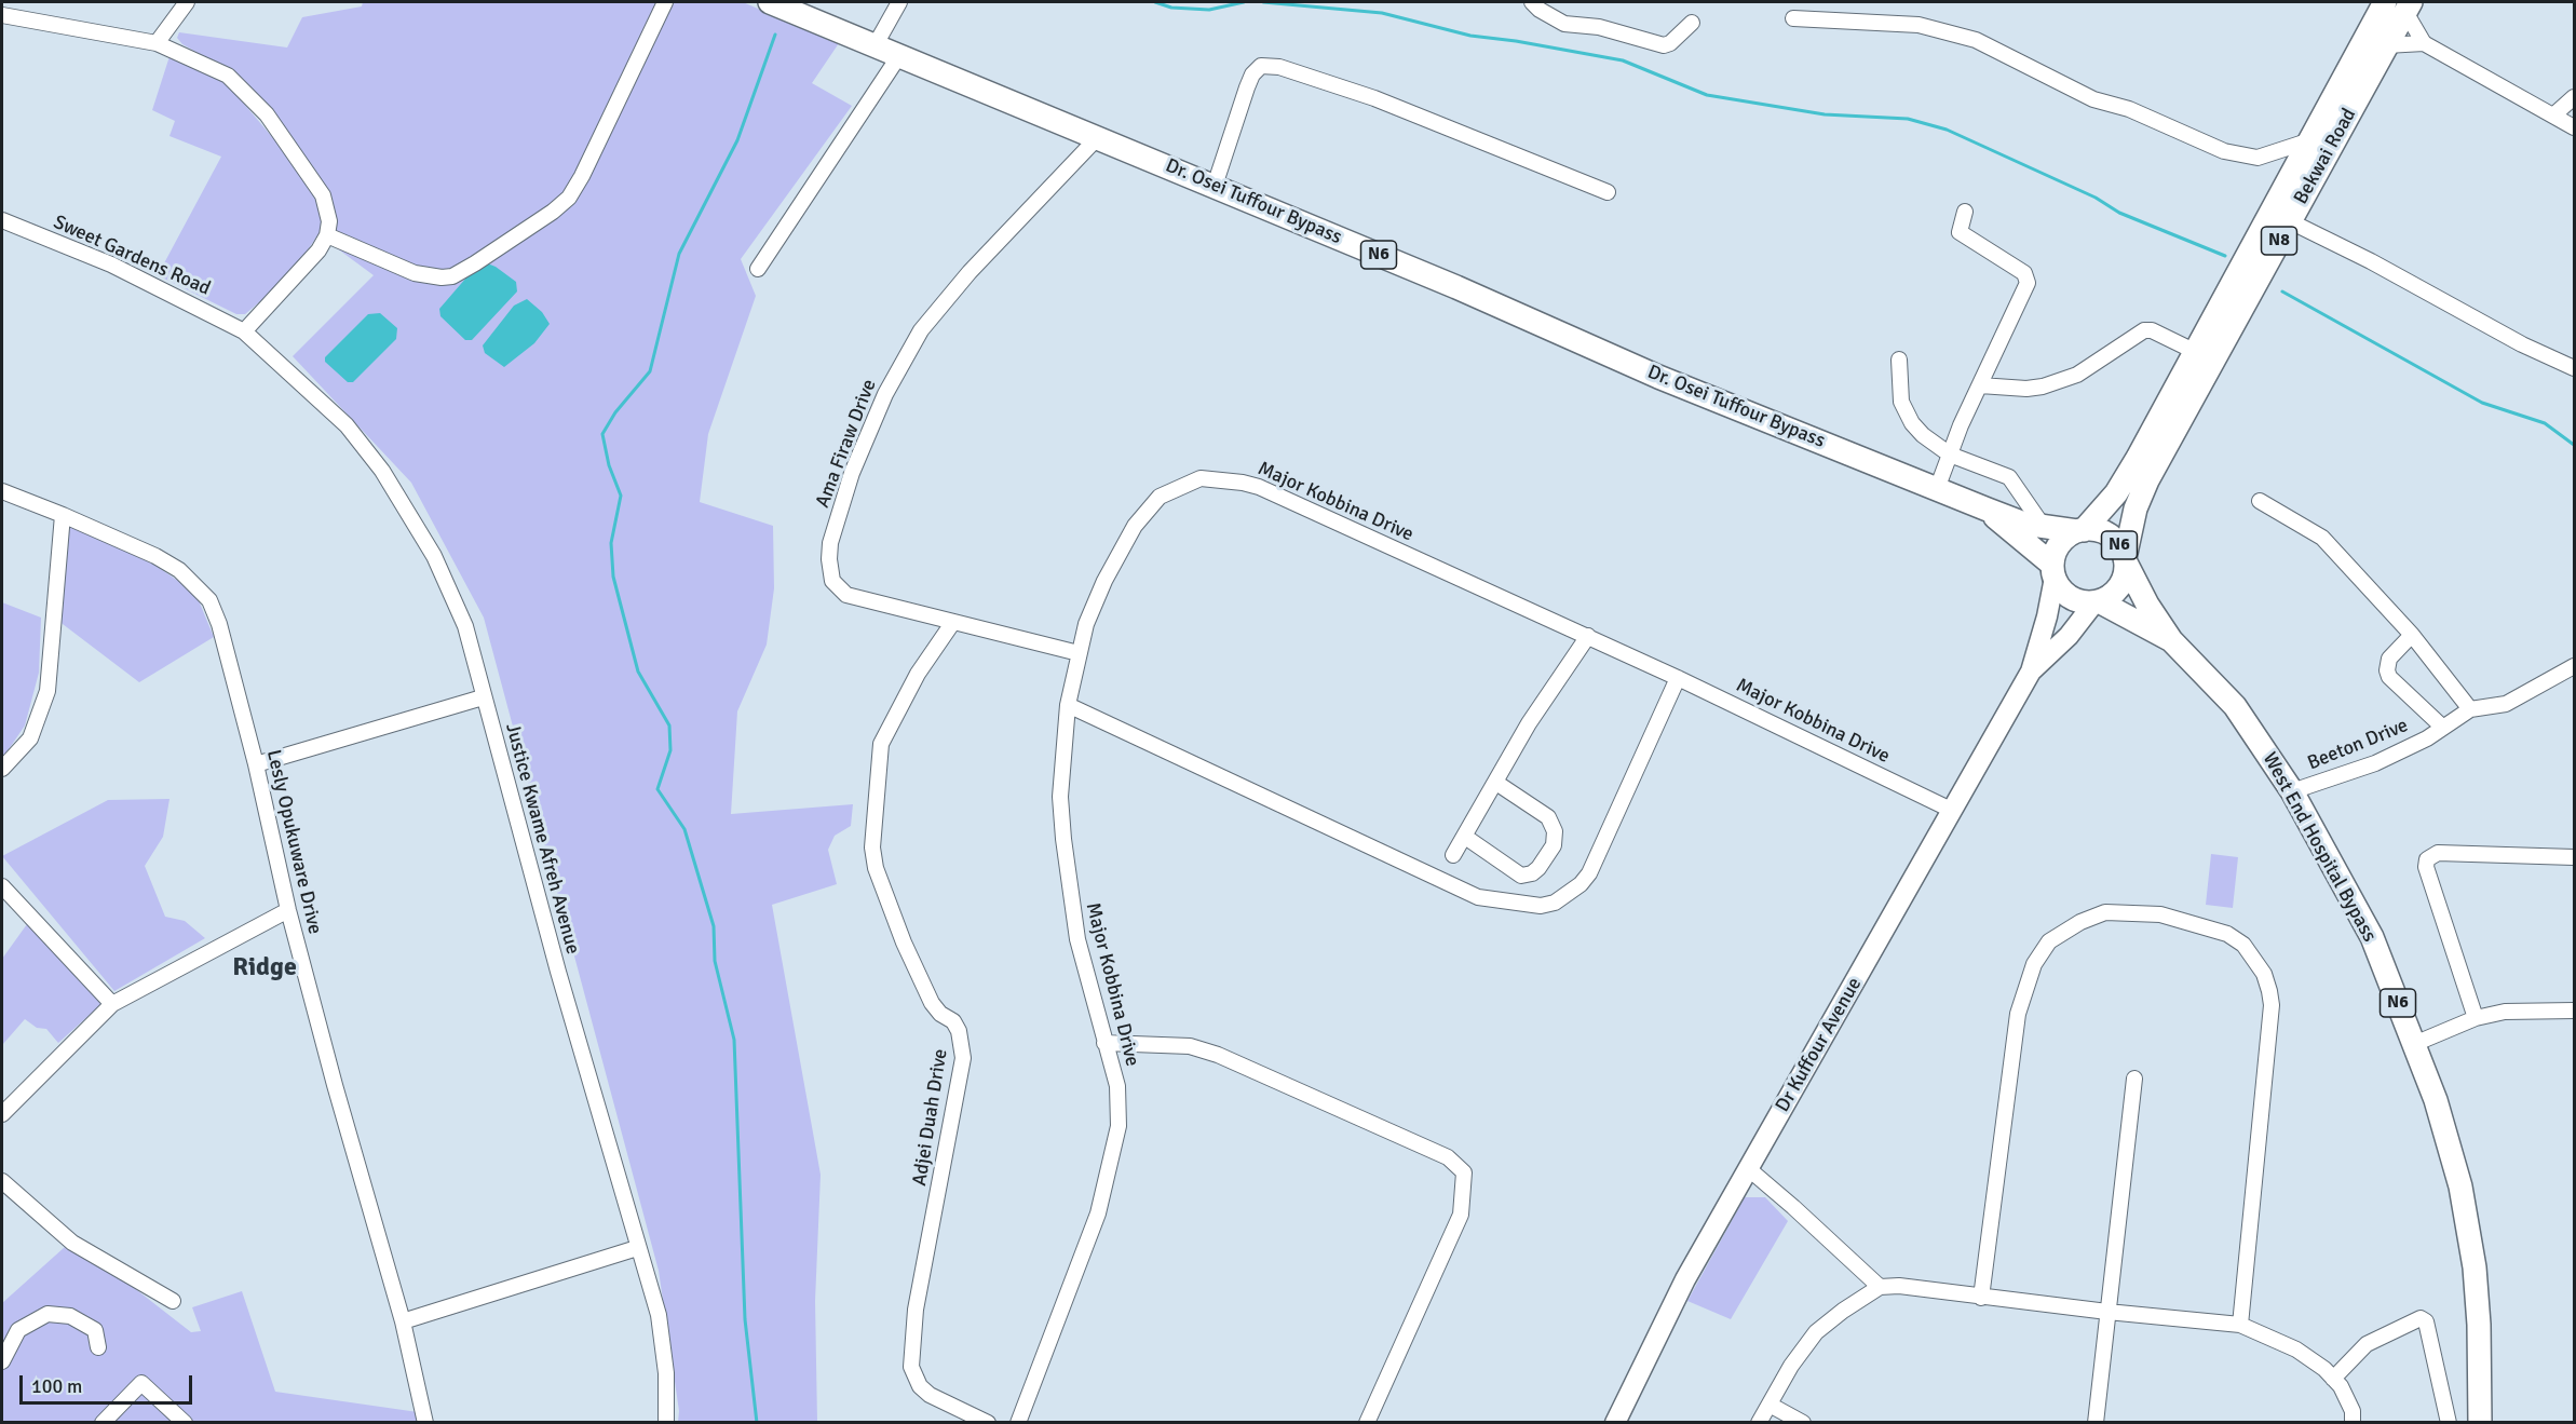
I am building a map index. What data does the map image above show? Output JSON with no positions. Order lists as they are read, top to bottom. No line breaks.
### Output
{"streets":{"highway":["Bekwai Road","Dr. Osei Tuffour Bypass","N8","N6","West End Hospital Bypass"],"main road":["Dr Kuffour Avenue"],"street":["Sweet Gardens Road","Ama Firaw Drive","Major Kobbina Drive","Beeton Drive","Justice Kwame Afreh Avenue","Lesly Opukuware Drive","Adjei Duah Drive"]},"crossings":[["Bekwai Road","N8"],["Dr. Osei Tuffour Bypass","N8"],["Dr. Osei Tuffour Bypass","N6"],["Dr. Osei Tuffour Bypass","Ama Firaw Drive"],["Dr. Osei Tuffour Bypass","West End Hospital Bypass"],["N8","N6"],["N8","West End Hospital Bypass"],["N6","West End Hospital Bypass"],["Sweet Gardens Road","Justice Kwame Afreh Avenue"],["Ama Firaw Drive","Major Kobbina Drive"],["Ama Firaw Drive","Adjei Duah Drive"],["Major Kobbina Drive","Dr Kuffour Avenue"],["Beeton Drive","West End Hospital Bypass"]],"districts":["Ridge"],"scale_bar":"100 m"}
